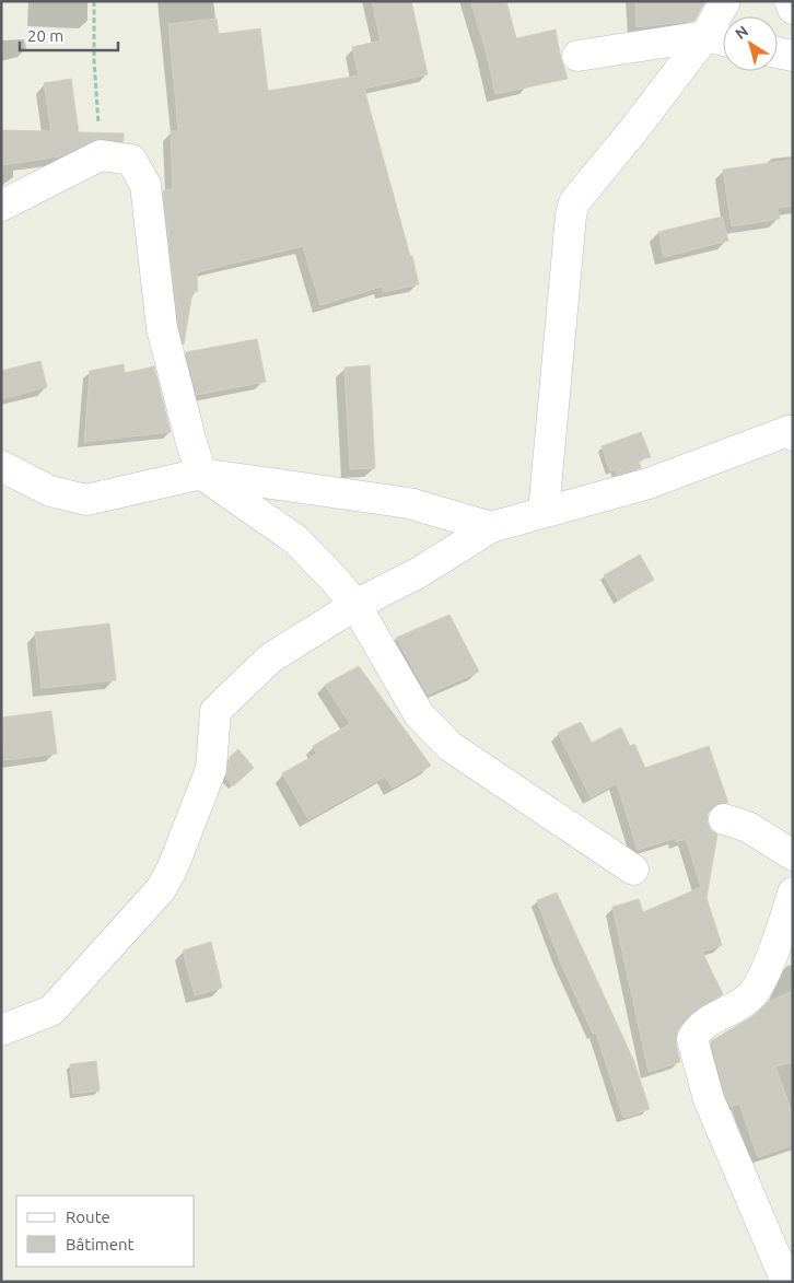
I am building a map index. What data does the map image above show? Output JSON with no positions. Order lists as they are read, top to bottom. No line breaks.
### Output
{"legend":["Route","Bâtiment"],"scale_bar":"20 m","north":"top left"}
